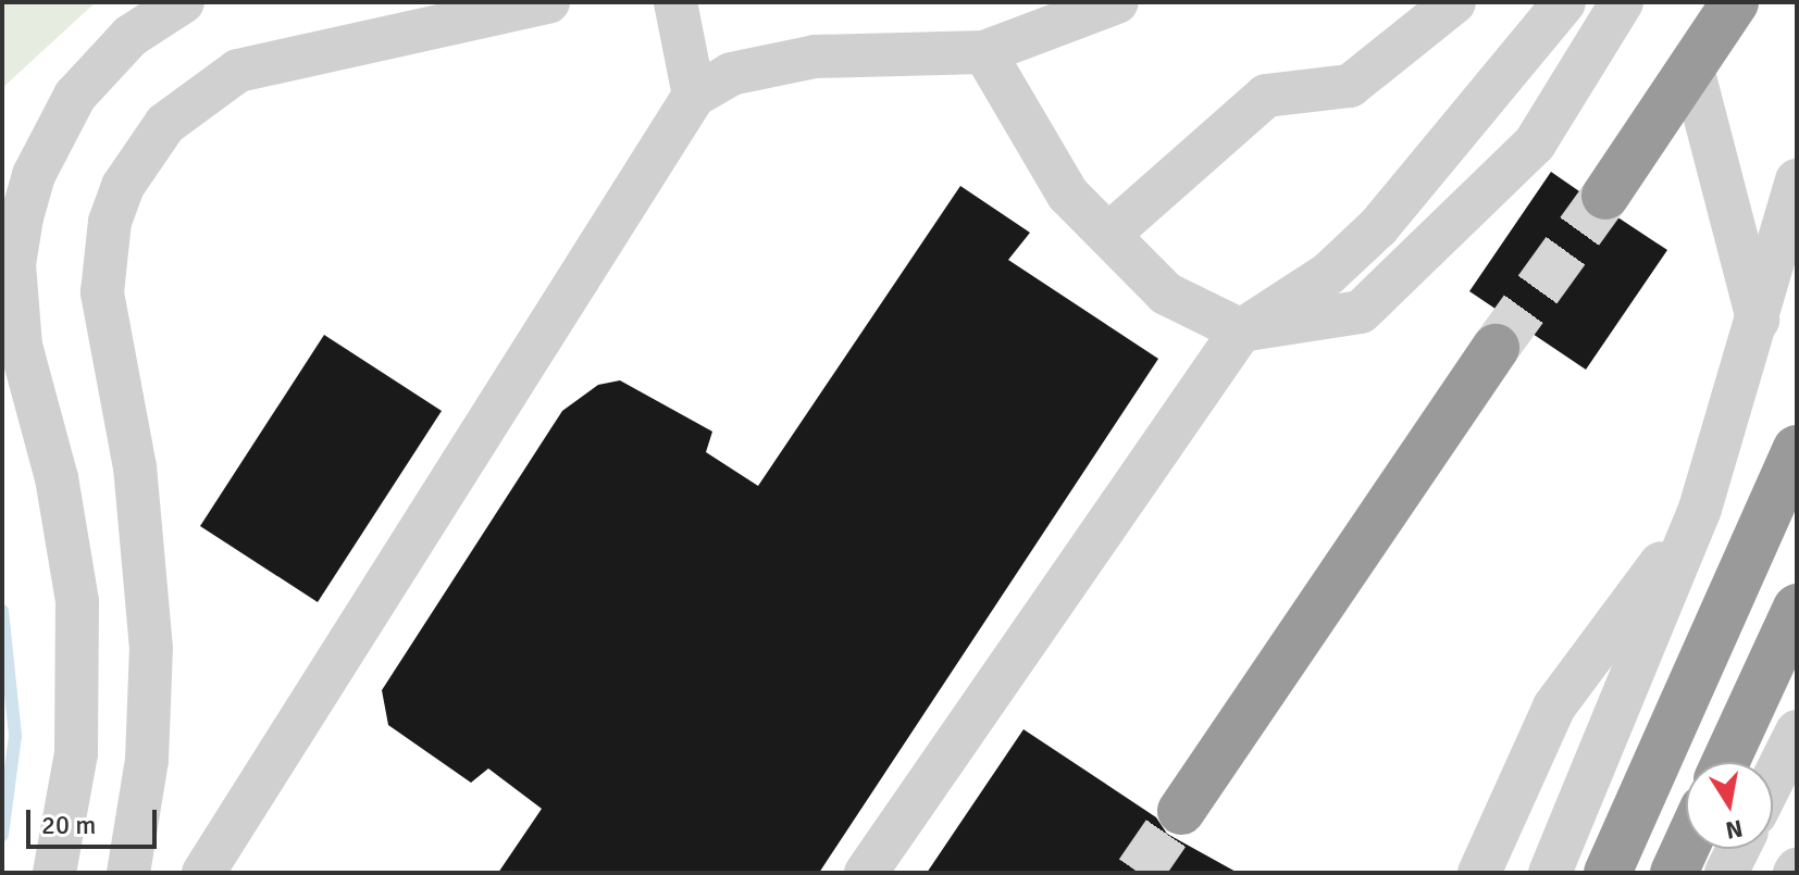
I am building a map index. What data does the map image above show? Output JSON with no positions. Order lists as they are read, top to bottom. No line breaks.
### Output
{"scale_bar":"20 m","north":"bottom"}
